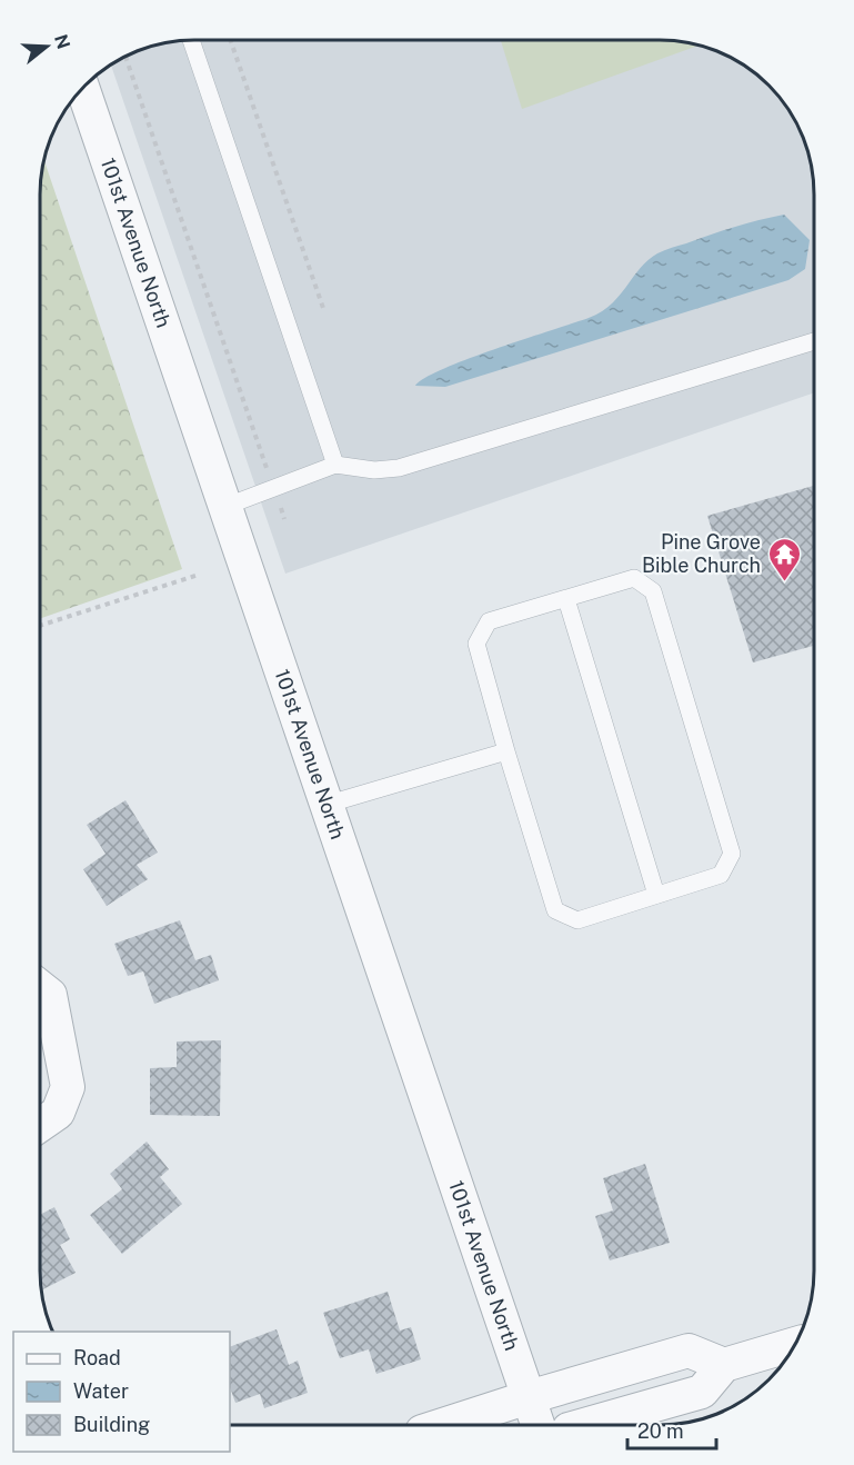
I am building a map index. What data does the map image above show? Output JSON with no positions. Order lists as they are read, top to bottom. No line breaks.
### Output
{"streets":{"street":["101st Avenue North"]},"places":{"temple":["Pine Grove Bible Church"]},"legend":["Road","Water","Building"],"scale_bar":"20 m","north":"right"}
